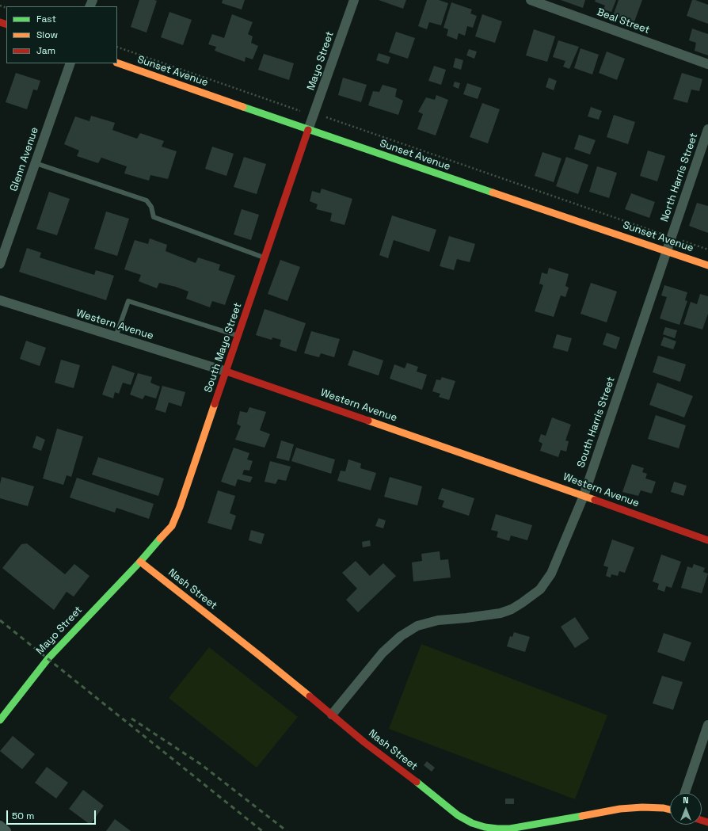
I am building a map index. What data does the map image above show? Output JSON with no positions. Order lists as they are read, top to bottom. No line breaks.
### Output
{"streets":{"street":["Beal Street","Mayo Street","Sunset Avenue","Glenn Avenue","North Harris Street","Western Avenue","South Mayo Street","South Harris Street","Nash Street"]},"crossings":[["Mayo Street","Sunset Avenue"],["Mayo Street","South Mayo Street"],["Mayo Street","Nash Street"],["Sunset Avenue","North Harris Street"],["Sunset Avenue","South Mayo Street"],["Sunset Avenue","South Harris Street"],["North Harris Street","South Harris Street"],["Western Avenue","South Mayo Street"],["Western Avenue","South Harris Street"],["South Mayo Street","Nash Street"],["South Harris Street","Nash Street"]],"legend":["Fast","Slow","Jam"],"scale_bar":"50 m","north":"top"}
